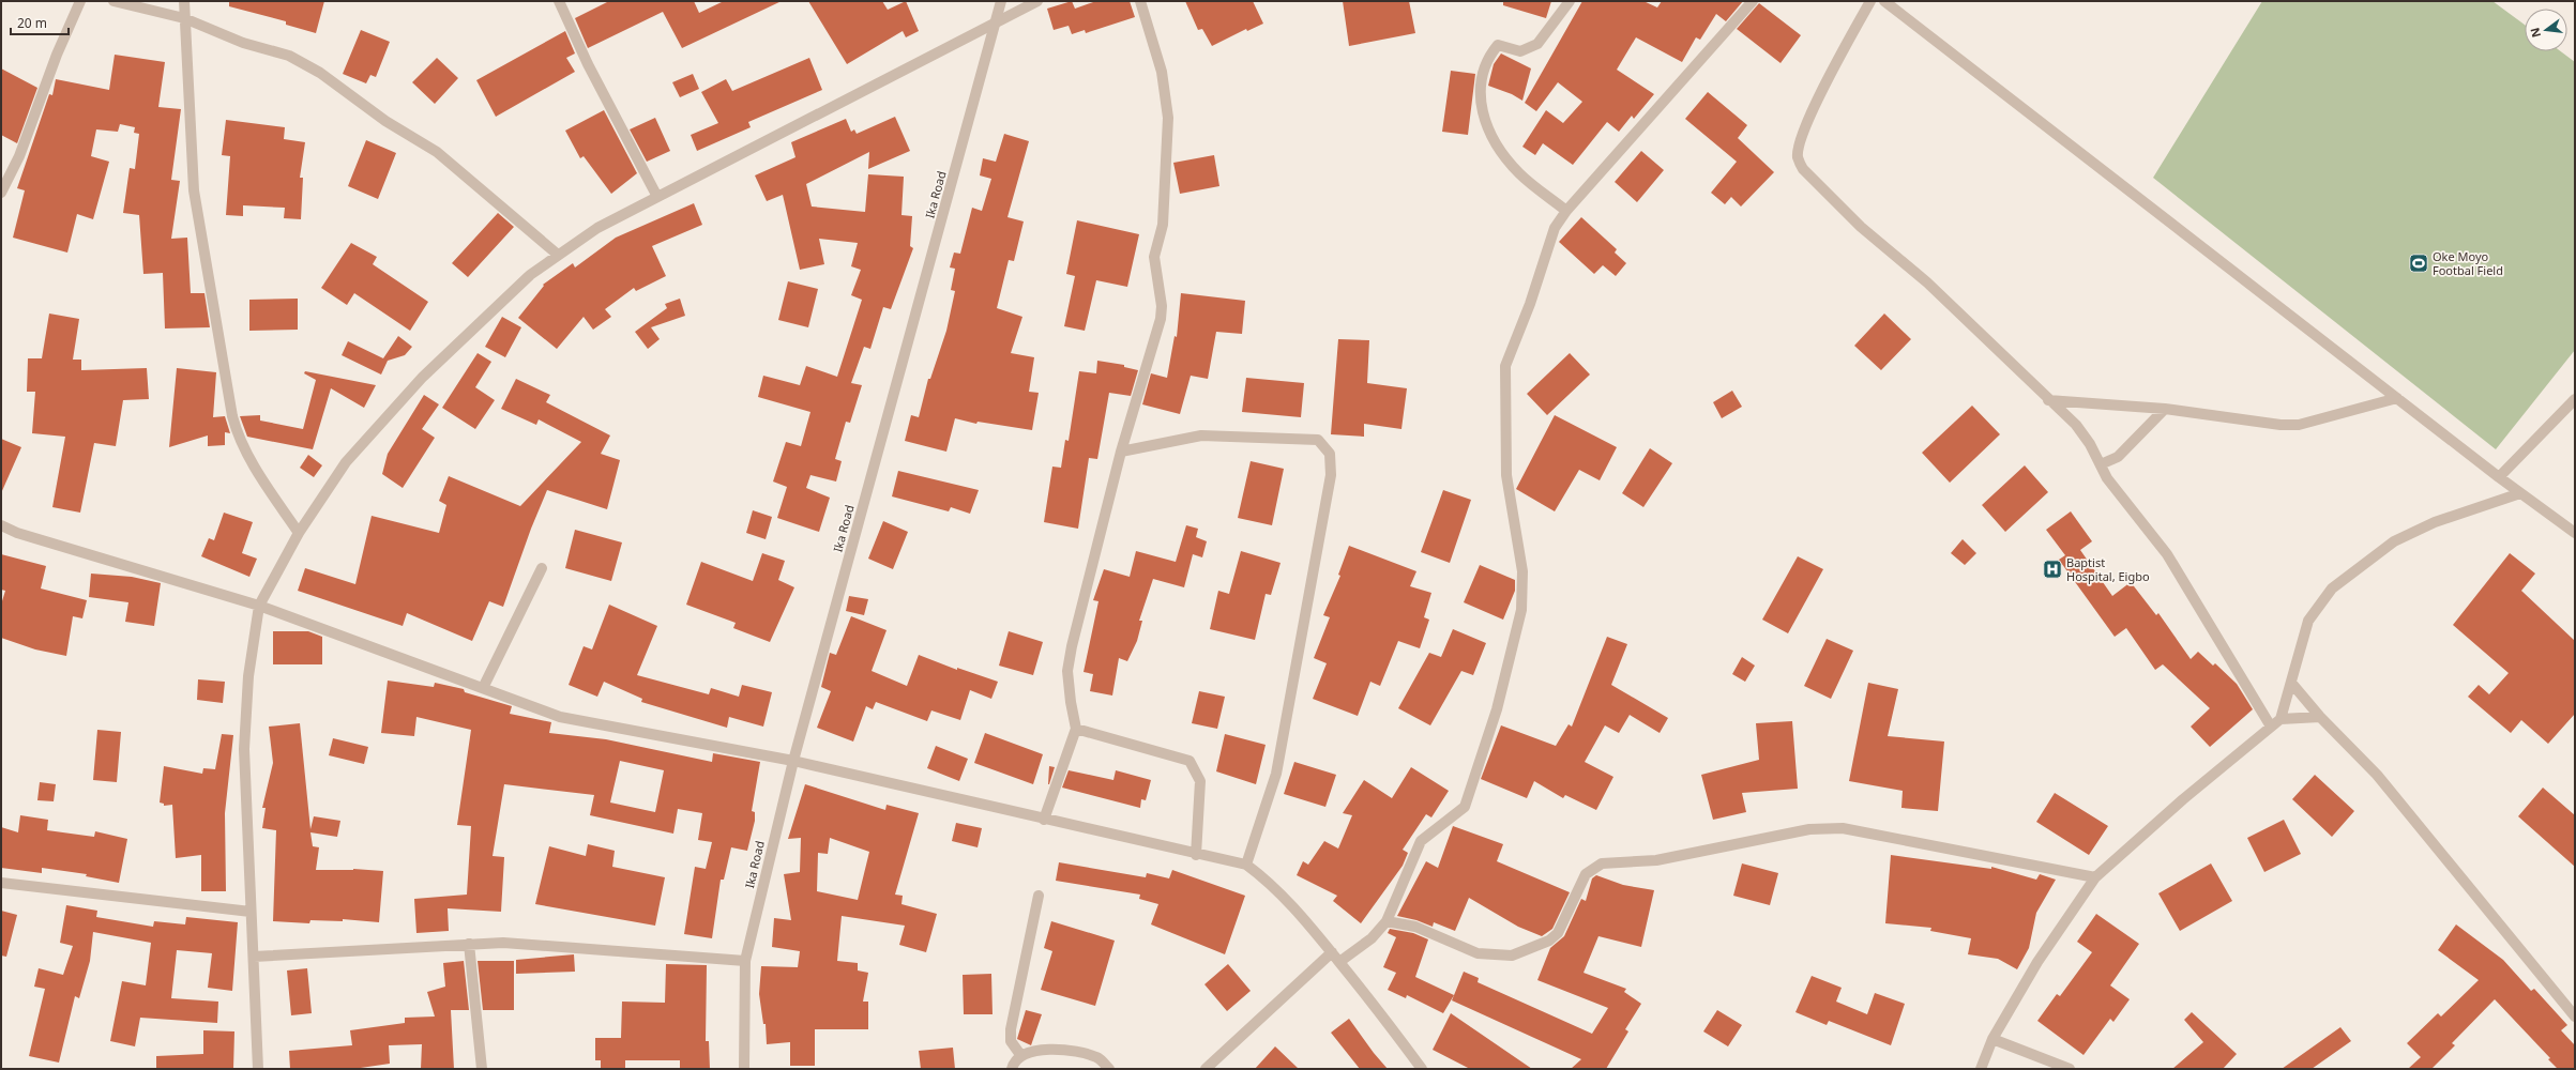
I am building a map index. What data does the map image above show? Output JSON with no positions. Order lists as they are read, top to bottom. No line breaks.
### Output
{"streets":{"street":["Ika Road"]},"places":{"sports":["Oke Moyo Footbal Field"],"hospital":["Baptist Hospital, Eigbo"]},"scale_bar":"20 m","north":"left"}
